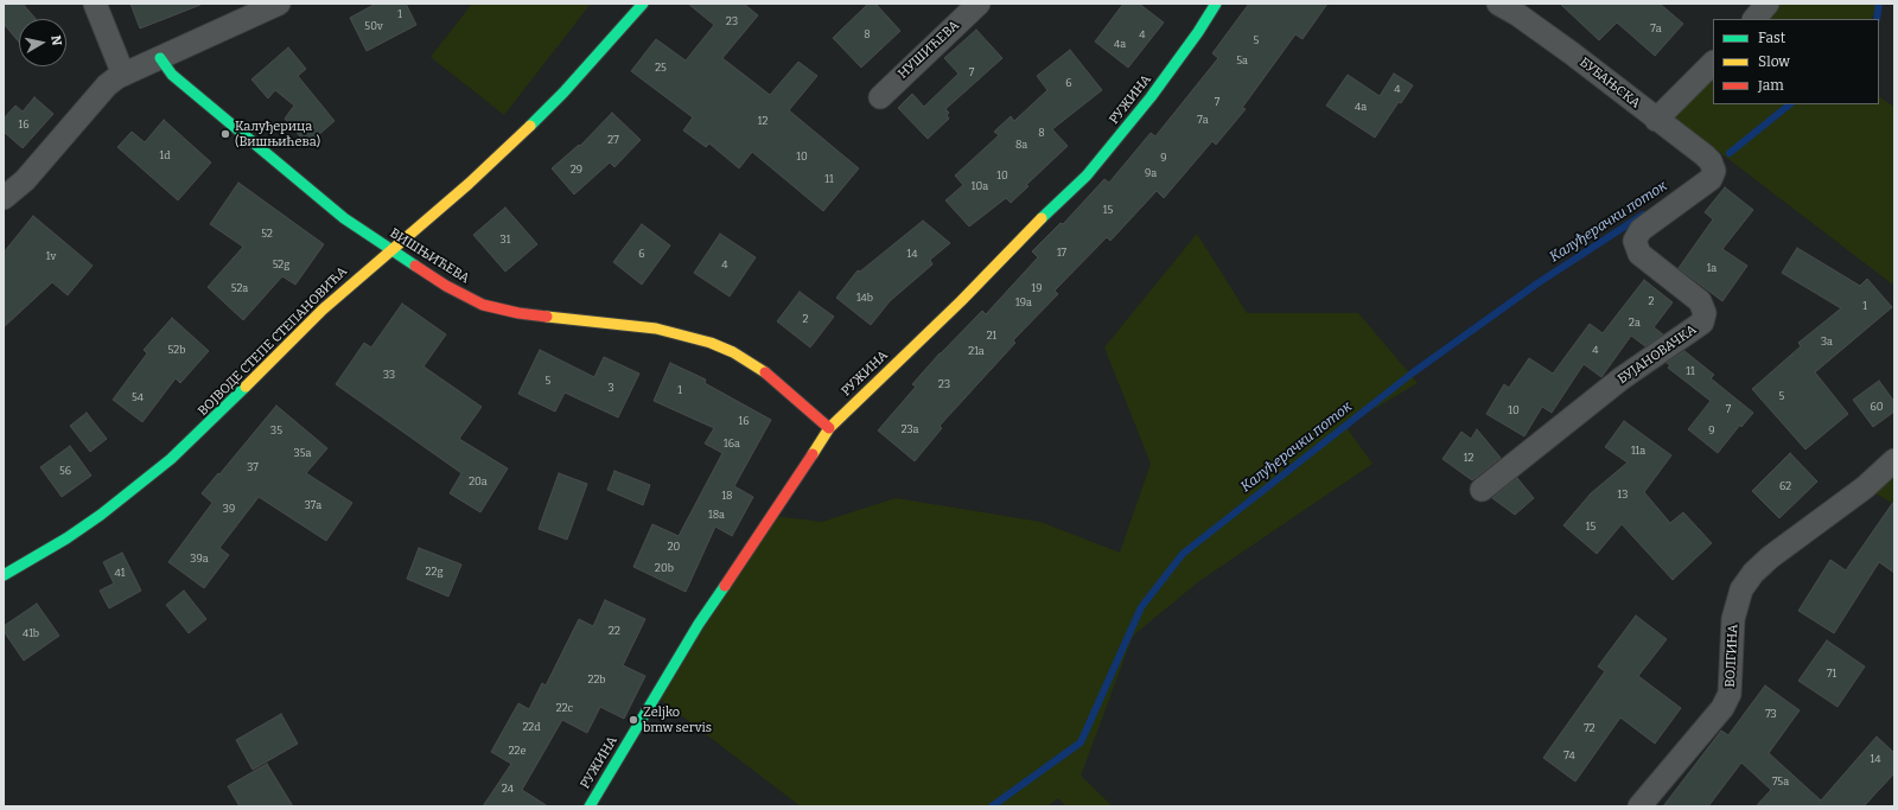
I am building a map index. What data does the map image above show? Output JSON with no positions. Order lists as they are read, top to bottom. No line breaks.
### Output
{"streets":{"street":["НУШИЋЕВА","БУБАЊСКА","РУЖИНА","ВИШЊИЋЕВА","ВОЈВОДЕ СТЕПЕ СТЕПАНОВИЋА","БУЈАНОВАЧКА","ВОЛГИНА"]},"crossings":[["БУБАЊСКА","БУЈАНОВАЧКА"],["РУЖИНА","ВИШЊИЋЕВА"],["ВИШЊИЋЕВА","ВОЈВОДЕ СТЕПЕ СТЕПАНОВИЋА"]],"water":["Калуђерачки поток"],"places":["Калуђерица (Вишњићева)","Zeljko bmw servis"],"house_numbers":["1","23","50v","7a","8","4","5","4a","5a","25","7","6","4","7","4a","7a","12","16","8","27","8a","1d","10","9","29","9a","10","11","10a","15","52","31","17","6","14","1v","52g","4","1a","52a","19","14b","2","19a","1","2","2a","21","3a","52b","4","21a","11","33","5","23","3","1","5","54","60","7","10","16","23a","35","9","16a","11a","35a","12","37","56","20a","62","13","18","37a","39","18a","15","20","39a","20b","22g","41","22","41b","71","22b","22c","73","22d","72","22e","74","14","75a","24"],"legend":["Fast","Slow","Jam"],"north":"right"}
